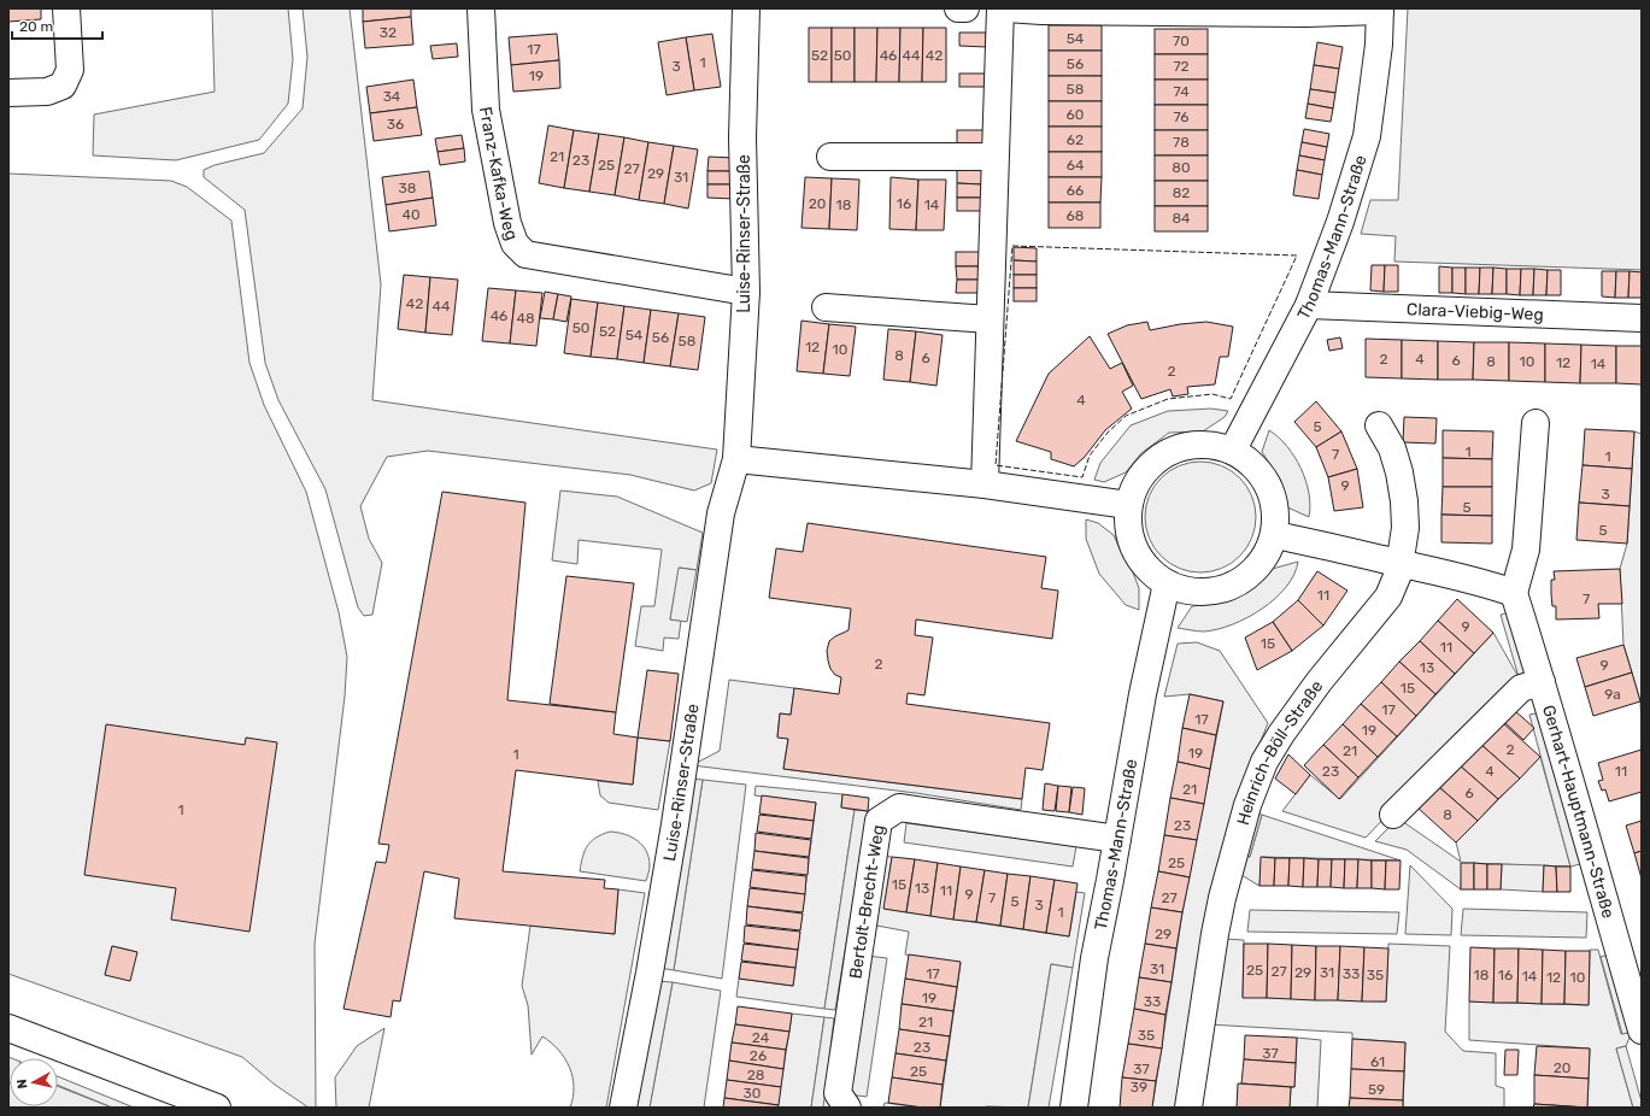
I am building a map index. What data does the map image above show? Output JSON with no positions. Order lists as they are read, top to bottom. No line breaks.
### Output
{"streets":{"street":["Franz-Kafka-Weg","Luise-Rinser-Straße","Thomas-Mann-Straße","Clara-Viebig-Weg","Heinrich-Böll-Straße","Gerhart-Hauptmann-Straße","Bertolt-Brecht-Weg"]},"crossings":[["Franz-Kafka-Weg","Luise-Rinser-Straße"],["Thomas-Mann-Straße","Clara-Viebig-Weg"],["Thomas-Mann-Straße","Bertolt-Brecht-Weg"]],"house_numbers":["32","54","70","17","52","50","46","44","42","1","56","3","72","19","58","74","34","60","76","36","62","78","21","23","25","64","80","27","29","31","38","66","82","20","16","18","14","40","68","84","42","44","46","48","50","52","54","56","58","12","10","8","6","2","4","6","8","10","12","14","2","4","5","1","7","1","9","3","5","5","11","7","9","15","11","2","9","13","15","9a","17","17","19","2","21","19","1","23","4","11","21","6","1","8","23","25","15","13","11","9","7","27","5","3","1","29","31","25","27","29","31","17","33","35","18","16","14","12","10","19","33","21","35","24","23","37","26","61","20","37","25","28","39","59","30"],"scale_bar":"20 m","north":"left"}
